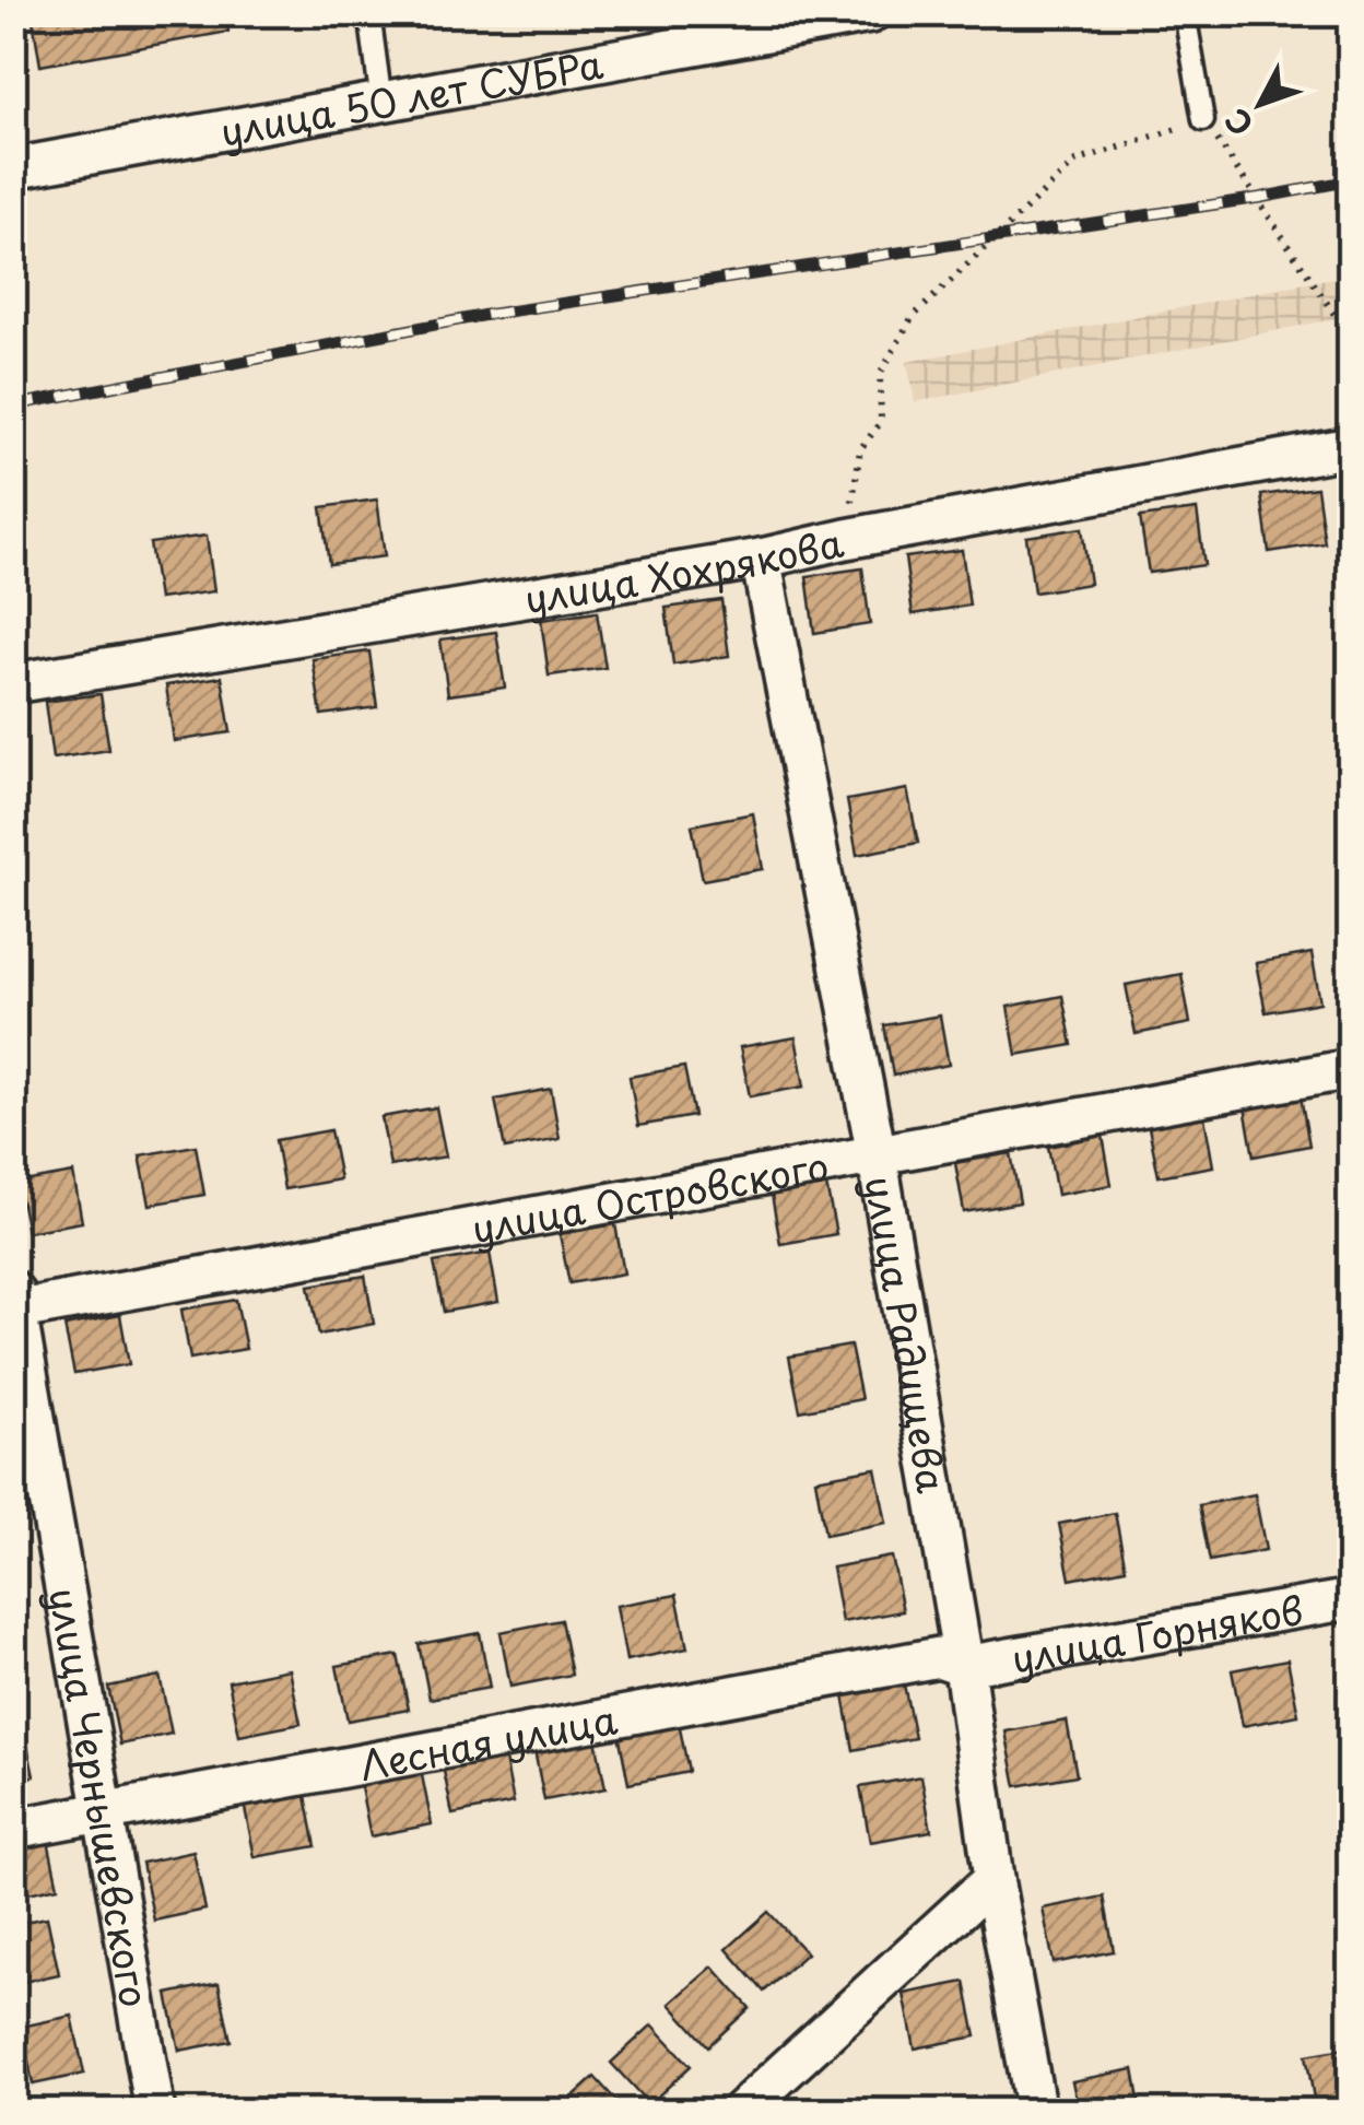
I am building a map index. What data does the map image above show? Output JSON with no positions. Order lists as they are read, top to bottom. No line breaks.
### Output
{"streets":{"street":["улица 50 лет СУБРа","улица Хохрякова","улица Островского","улица Радищева","улица Горняков","Лесная улица","улица Чернышевского"]},"crossings":[["улица Хохрякова","улица Радищева"],["улица Островского","улица Радищева"],["улица Островского","улица Чернышевского"],["улица Радищева","улица Горняков"],["улица Радищева","Лесная улица"],["улица Горняков","Лесная улица"],["Лесная улица","улица Чернышевского"]],"north":"bottom left"}
